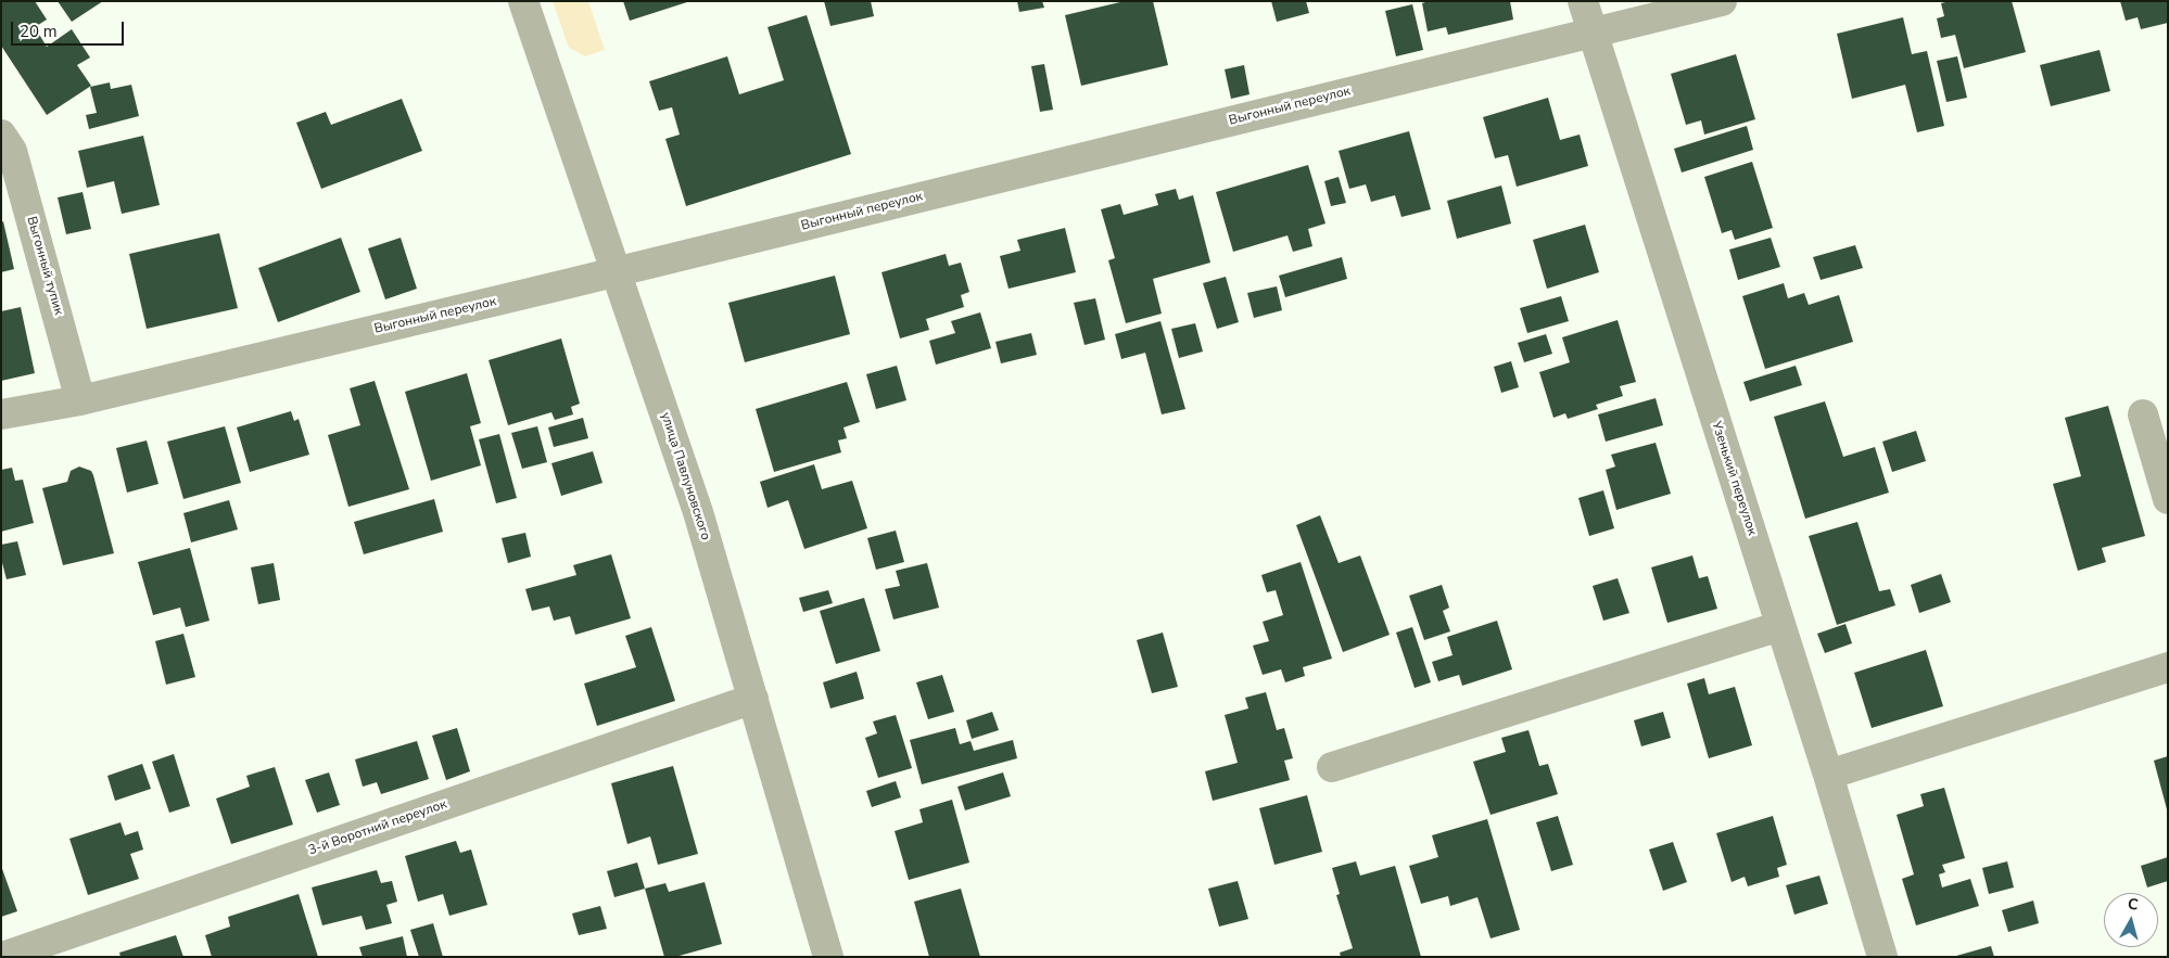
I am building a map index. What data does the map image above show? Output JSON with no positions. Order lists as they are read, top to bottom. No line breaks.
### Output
{"streets":{"street":["Выгонный переулок","Выгонный тупик","улица Павлуновского","Узенький переулок","3-й Воротний переулок"]},"crossings":[["Выгонный переулок","Выгонный тупик"],["Выгонный переулок","улица Павлуновского"],["Выгонный переулок","Узенький переулок"],["улица Павлуновского","3-й Воротний переулок"]],"scale_bar":"20 m","north":"top"}
